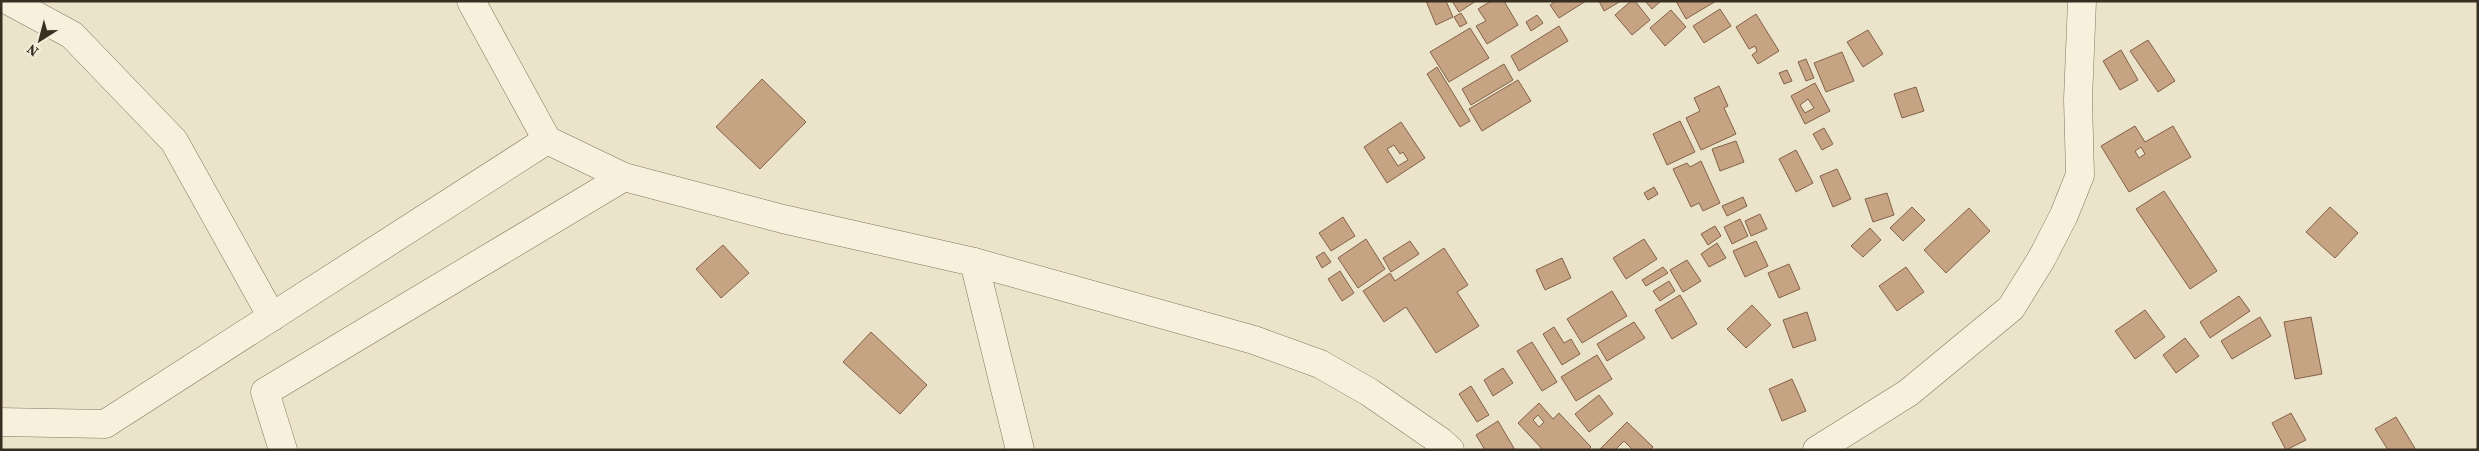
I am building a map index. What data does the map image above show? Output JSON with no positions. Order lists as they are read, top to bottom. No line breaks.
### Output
{"north":"bottom left"}
